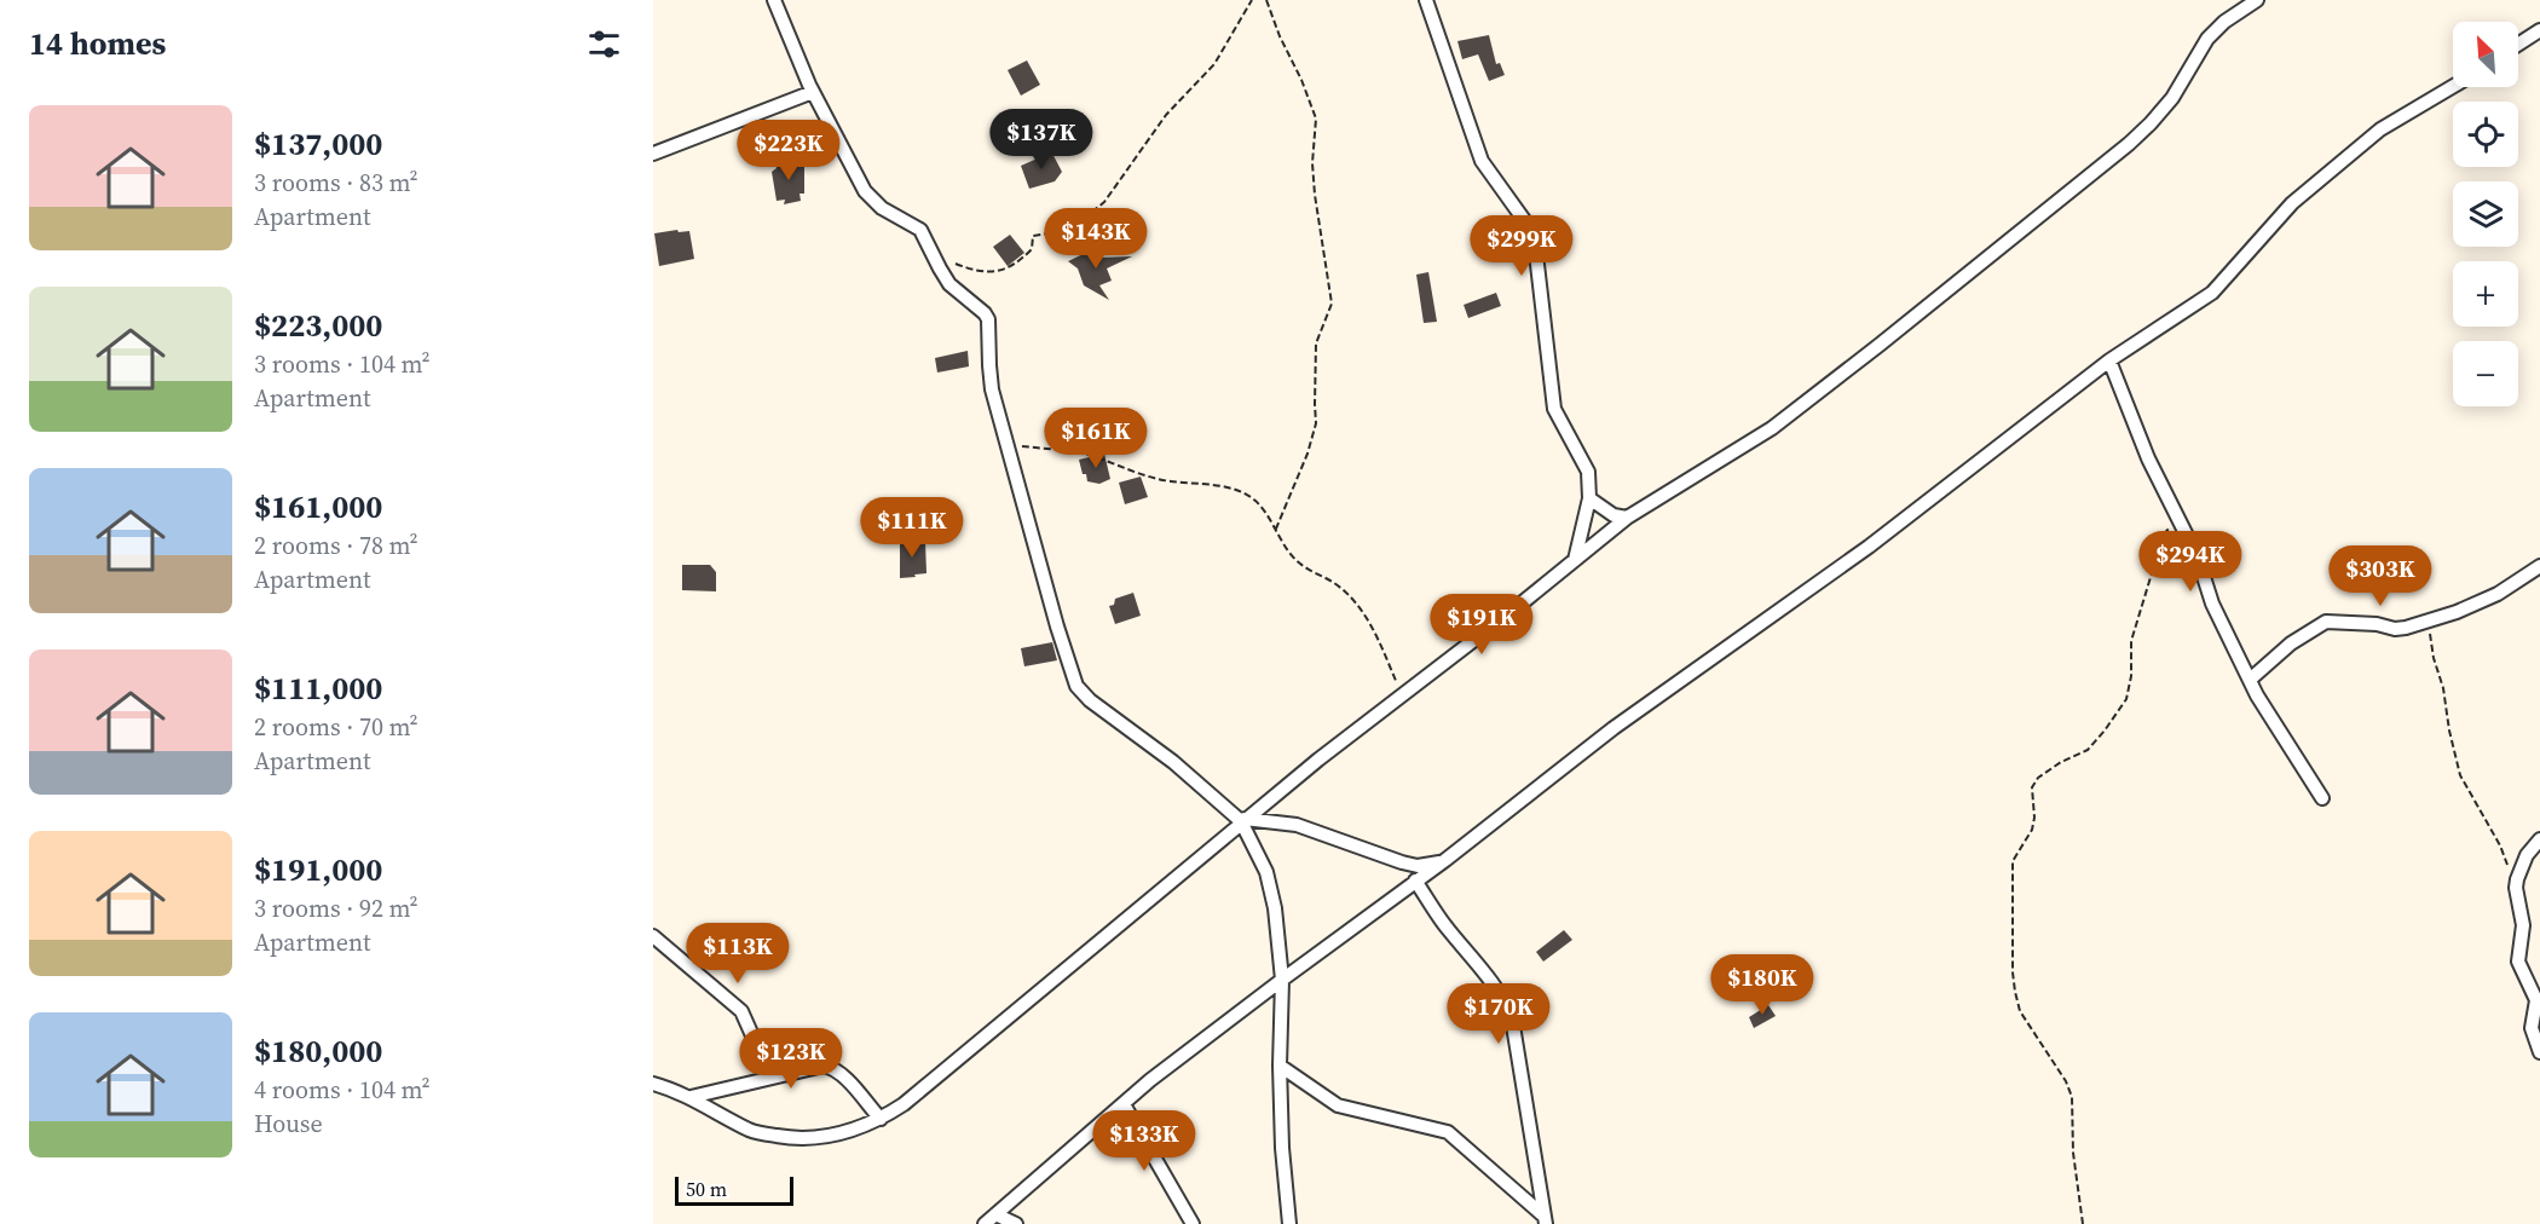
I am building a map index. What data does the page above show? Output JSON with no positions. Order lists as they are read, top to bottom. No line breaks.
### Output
{"scale_bar":"50 m","north":"top left","page":{"heading":"14 homes","map_buttons":["+","−"],"list":[{"name":"$137,000","note":"3 rooms · 83 m² · Apartment"},{"name":"$223,000","note":"3 rooms · 104 m² · Apartment"},{"name":"$161,000","note":"2 rooms · 78 m² · Apartment"},{"name":"$111,000","note":"2 rooms · 70 m² · Apartment"},{"name":"$191,000","note":"3 rooms · 92 m² · Apartment"},{"name":"$180,000","note":"4 rooms · 104 m² · House"}],"price":["$137K","$223K","$143K","$299K","$161K","$111K","$294K","$303K","$191K","$113K","$180K","$170K","$123K","$133K"],"scale":"50 m"}}
